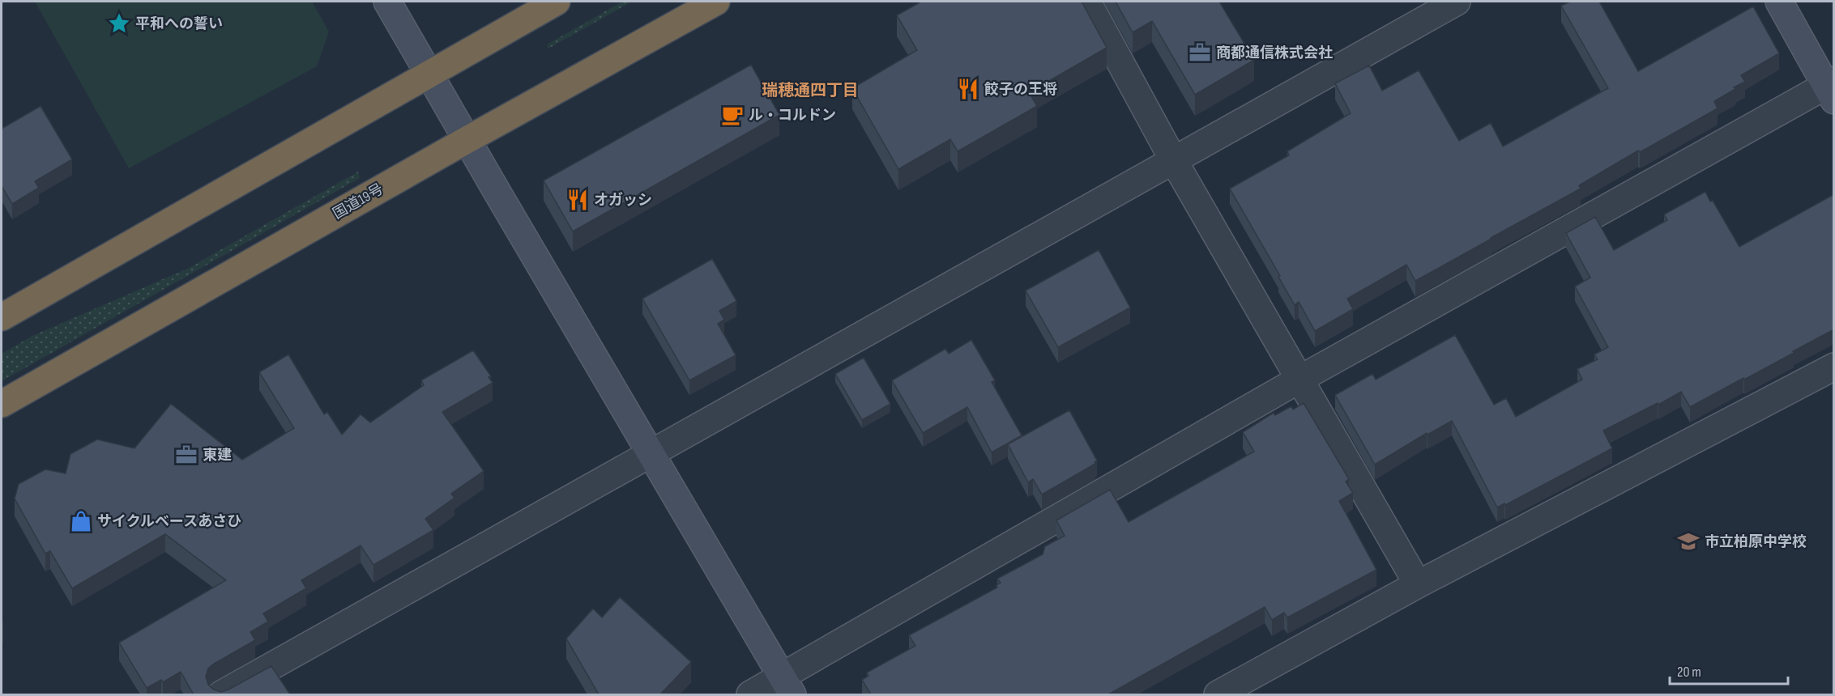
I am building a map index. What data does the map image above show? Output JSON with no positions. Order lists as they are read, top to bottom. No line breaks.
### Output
{"streets":{"highway":["国道19号"]},"districts":["瑞穂通四丁目"],"places":{"place":["平和への誓い"],"office":["商都通信株式会社","東建"],"restaurant":["餃子の王将","オガッシ"],"cafe":["ル・コルドン"],"shop":["サイクルベースあさひ"],"school or university":["市立柏原中学校"]},"scale_bar":"20 m"}
